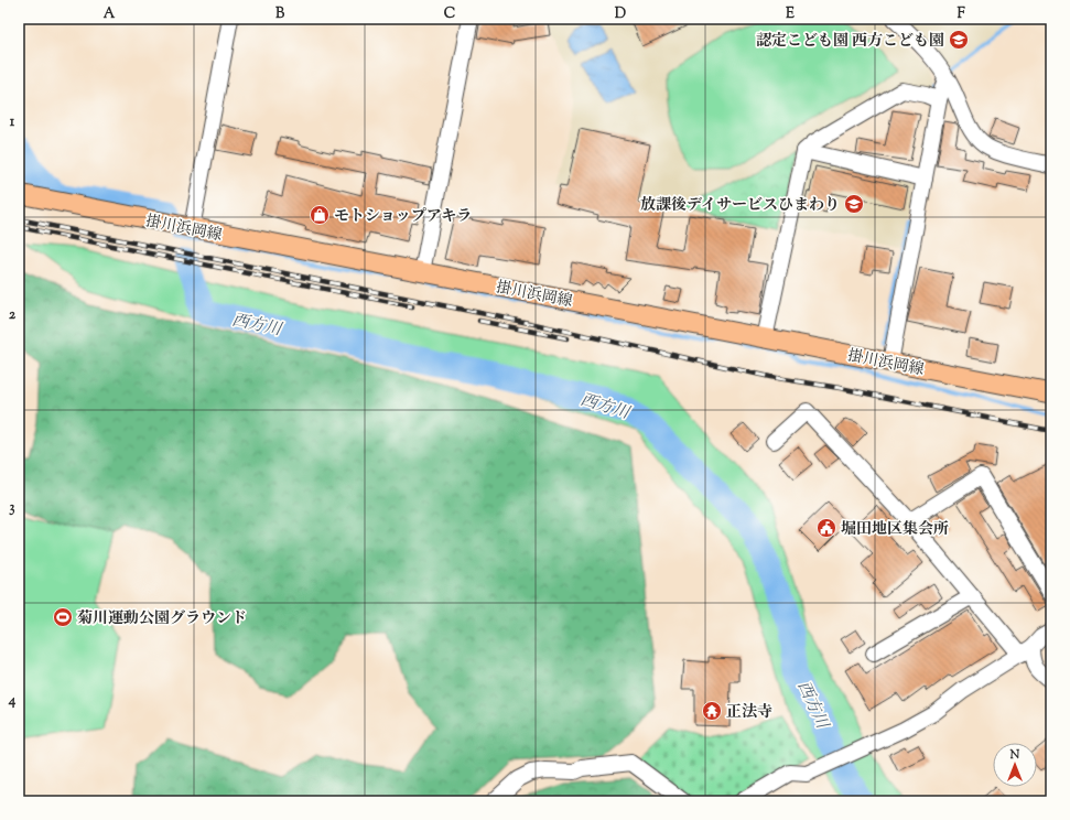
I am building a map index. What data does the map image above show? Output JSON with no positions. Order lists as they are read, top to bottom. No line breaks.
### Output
{"streets":{"main road":["掛川浜岡線"]},"water":["西方川"],"places":{"school or university":["認定こども園 西方こども園","放課後デイサービスひまわり"],"shop":["モトショップアキラ"],"public building":["堀田地区集会所"],"sports":["菊川運動公園グラウンド"],"temple":["正法寺"]},"north":"top","grid":{"columns":["A","B","C","D","E","F"],"rows":["1","2","3","4"]}}
